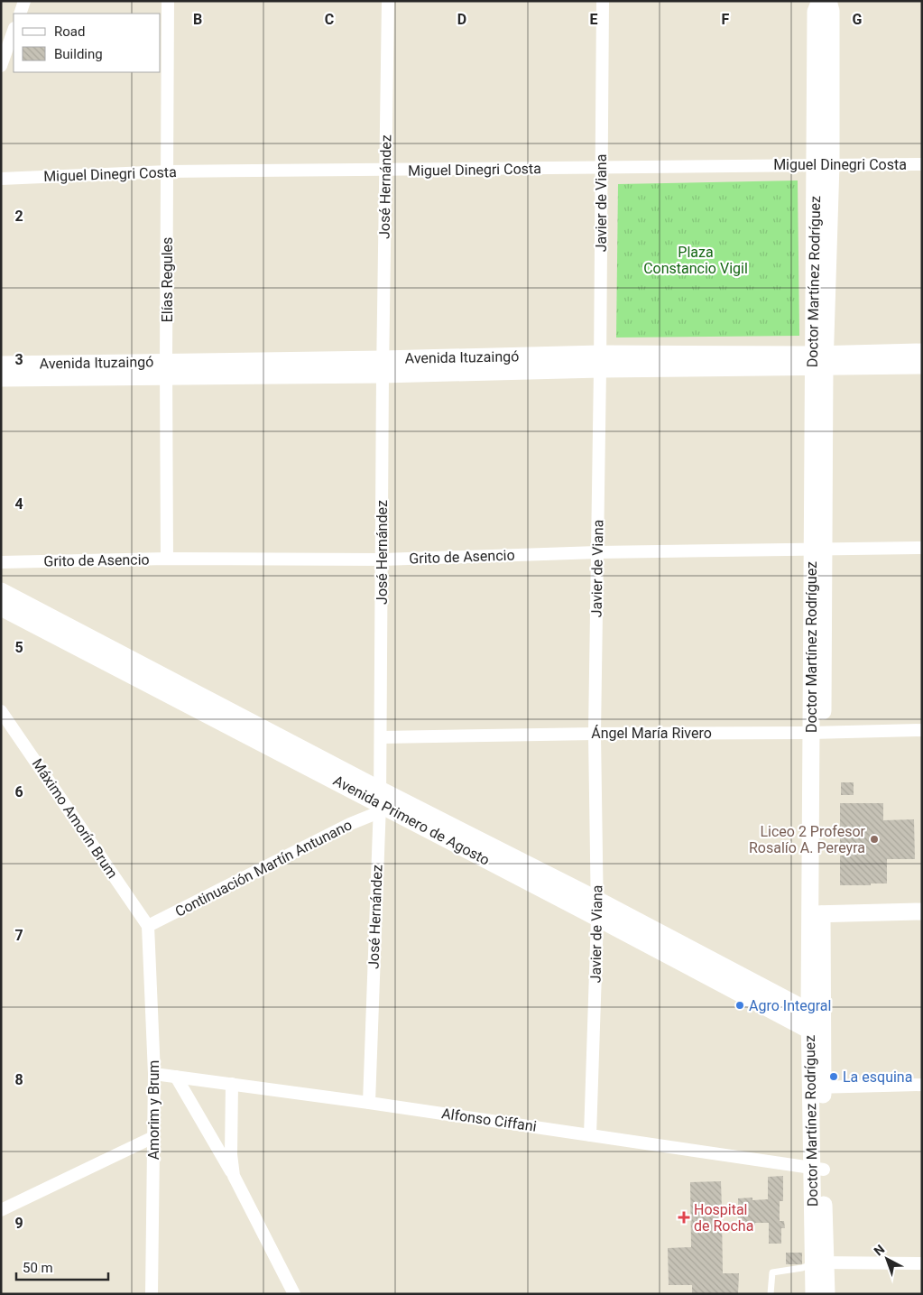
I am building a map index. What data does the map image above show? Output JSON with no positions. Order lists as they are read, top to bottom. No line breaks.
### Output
{"streets":{"street":["Miguel Dinegri Costa","José Hernández","Javier de Viana","Elías Regules","Doctor Martínez Rodríguez","Avenida Ituzaingó","Grito de Asencio","Ángel María Rivero","Máximo Amorín Brum","Avenida Primero de Agosto","Continuación Martín Antunano","Amorim y Brum","Alfonso Ciffani"]},"crossings":[["Miguel Dinegri Costa","José Hernández"],["Miguel Dinegri Costa","Javier de Viana"],["Miguel Dinegri Costa","Elías Regules"],["Miguel Dinegri Costa","Doctor Martínez Rodríguez"],["José Hernández","Avenida Ituzaingó"],["José Hernández","Grito de Asencio"],["José Hernández","Ángel María Rivero"],["José Hernández","Avenida Primero de Agosto"],["José Hernández","Continuación Martín Antunano"],["José Hernández","Alfonso Ciffani"],["Javier de Viana","Avenida Ituzaingó"],["Javier de Viana","Grito de Asencio"],["Javier de Viana","Ángel María Rivero"],["Javier de Viana","Avenida Primero de Agosto"],["Javier de Viana","Alfonso Ciffani"],["Elías Regules","Avenida Ituzaingó"],["Elías Regules","Grito de Asencio"],["Doctor Martínez Rodríguez","Avenida Ituzaingó"],["Doctor Martínez Rodríguez","Grito de Asencio"],["Doctor Martínez Rodríguez","Ángel María Rivero"],["Doctor Martínez Rodríguez","Avenida Primero de Agosto"],["Doctor Martínez Rodríguez","Alfonso Ciffani"],["Máximo Amorín Brum","Continuación Martín Antunano"],["Máximo Amorín Brum","Amorim y Brum"],["Avenida Primero de Agosto","Continuación Martín Antunano"],["Continuación Martín Antunano","Amorim y Brum"],["Amorim y Brum","Alfonso Ciffani"]],"parks":["Plaza Constancio Vigil"],"places":{"other":["Liceo 2 Profesor Rosalío A. Pereyra","Agro Integral","La esquina"],"health":["Hospital de Rocha"]},"legend":["Road","Building"],"scale_bar":"50 m","north":"top left","grid":{"columns":["B","C","D","E","F","G"],"rows":["2","3","4","5","6","7","8","9"]}}
